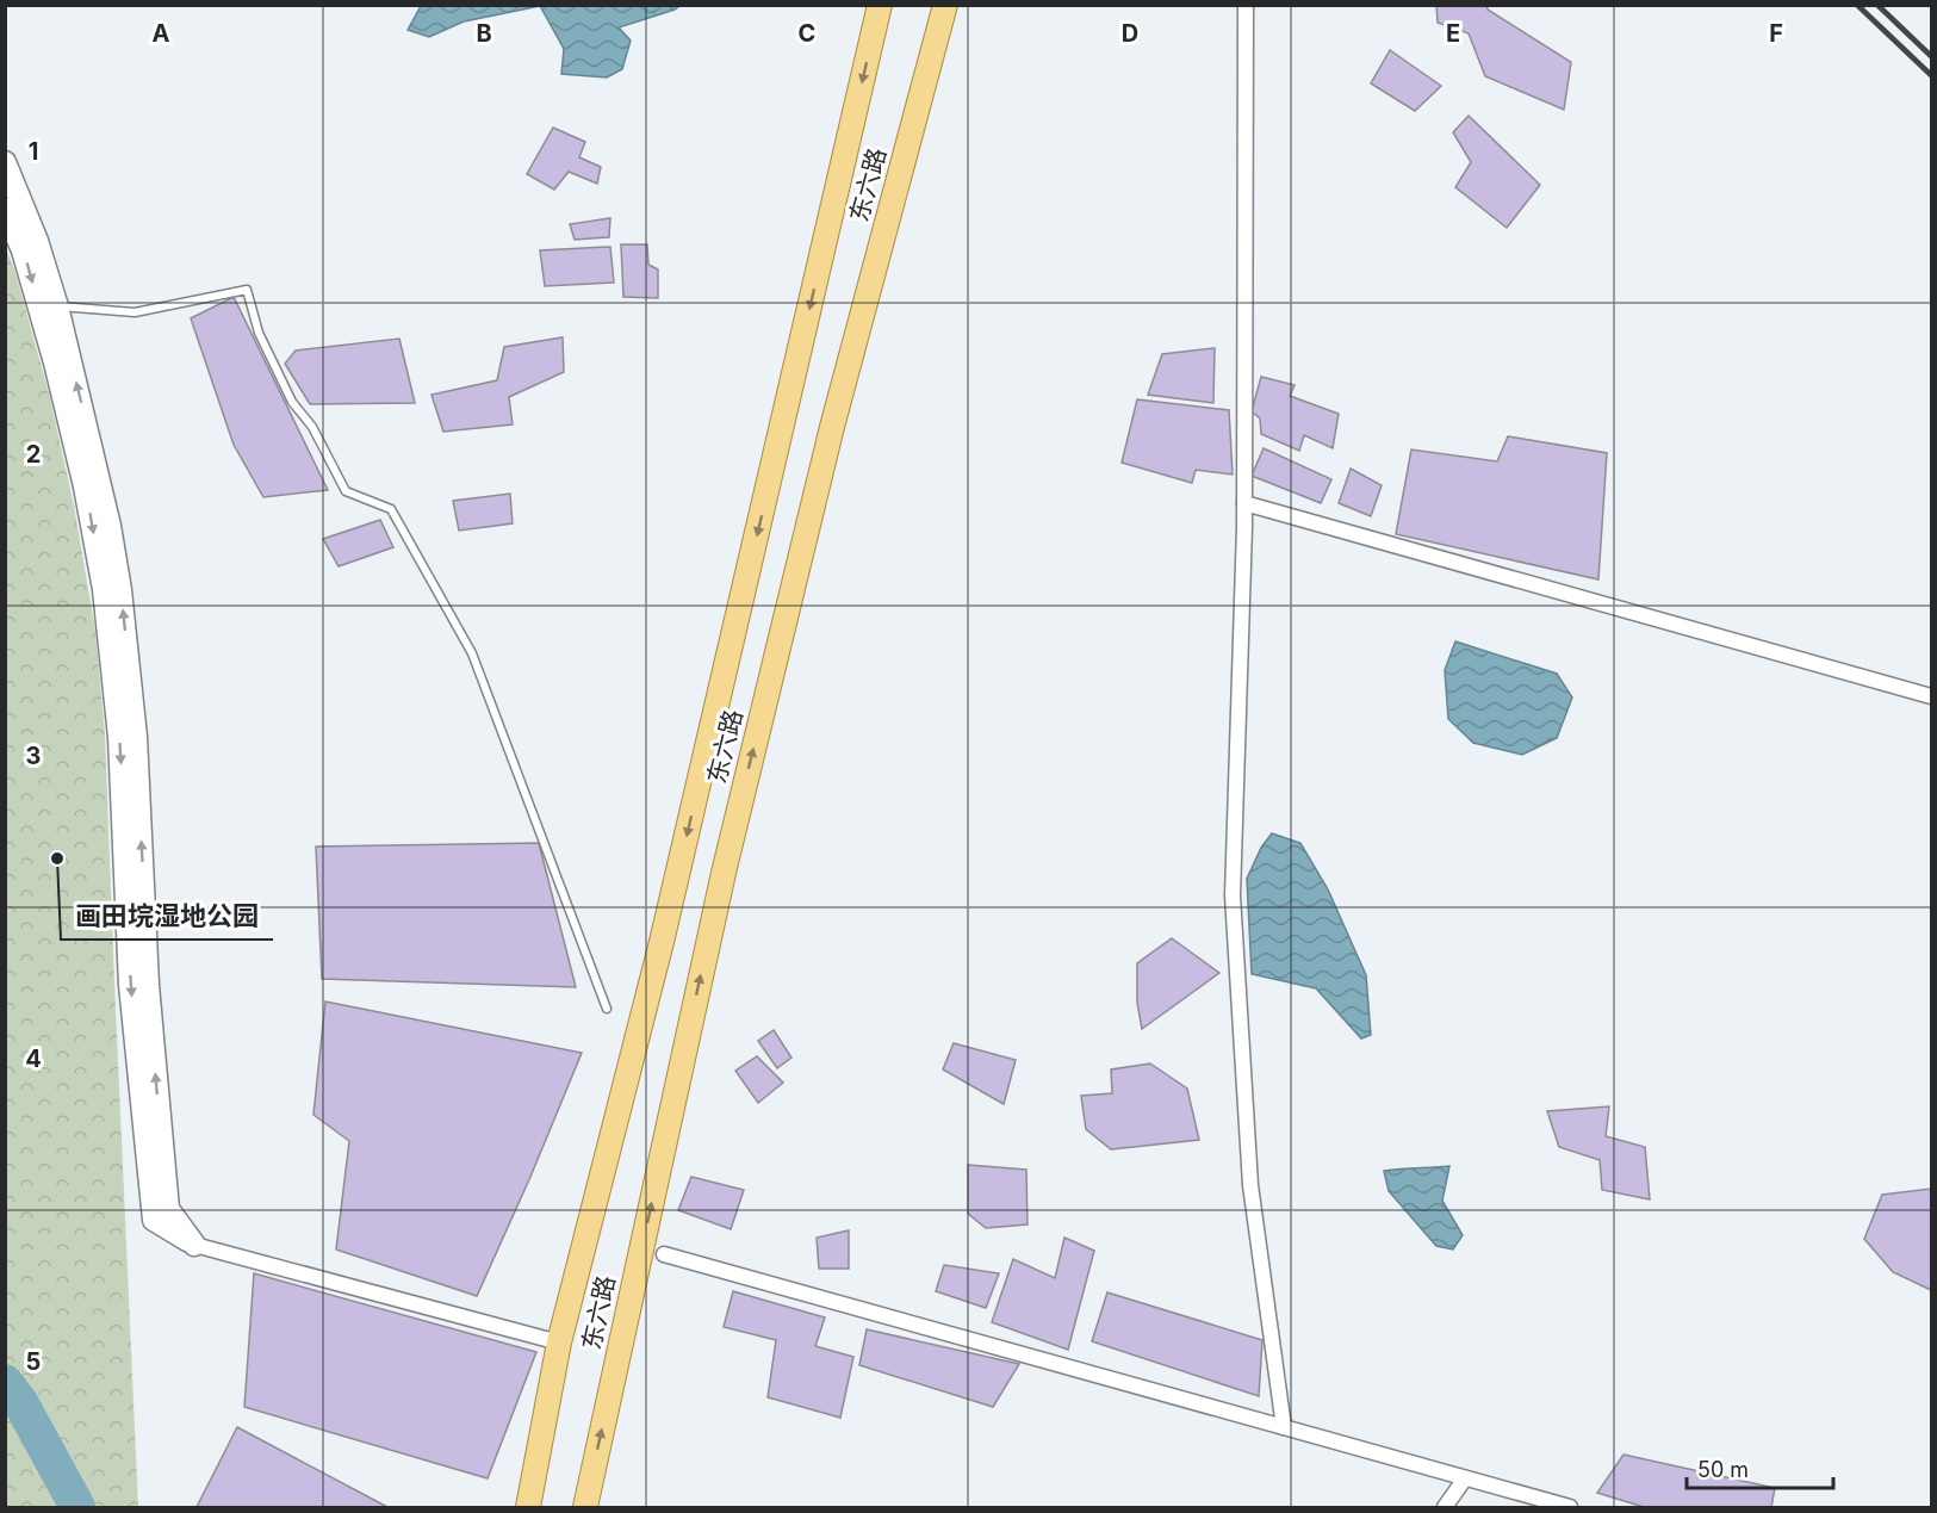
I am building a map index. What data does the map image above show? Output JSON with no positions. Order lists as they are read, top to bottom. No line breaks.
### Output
{"streets":{"main road":["东六路"]},"places":["画田垸湿地公园"],"scale_bar":"50 m","grid":{"columns":["A","B","C","D","E","F"],"rows":["1","2","3","4","5"]}}
